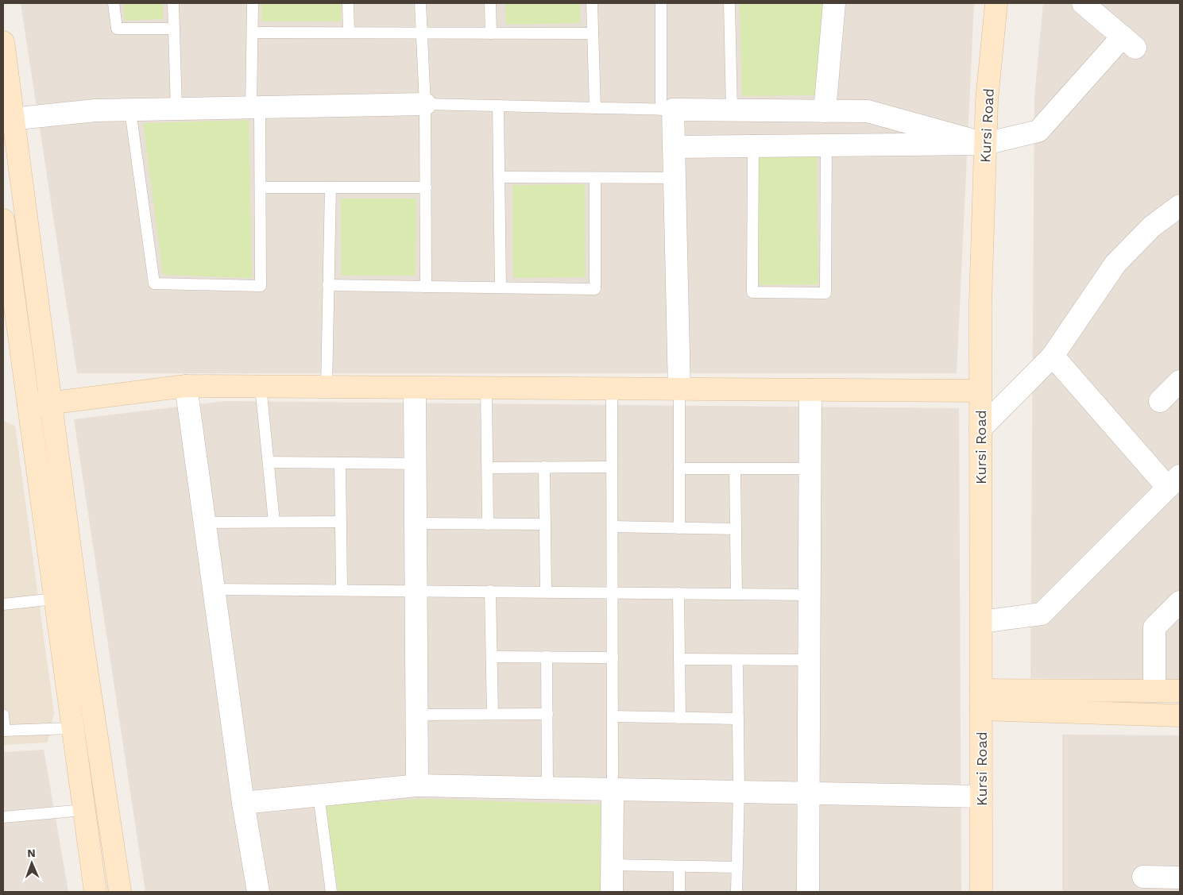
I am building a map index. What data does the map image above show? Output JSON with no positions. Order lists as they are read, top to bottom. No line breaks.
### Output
{"streets":{"street":["Kursi Road"]},"north":"top"}
